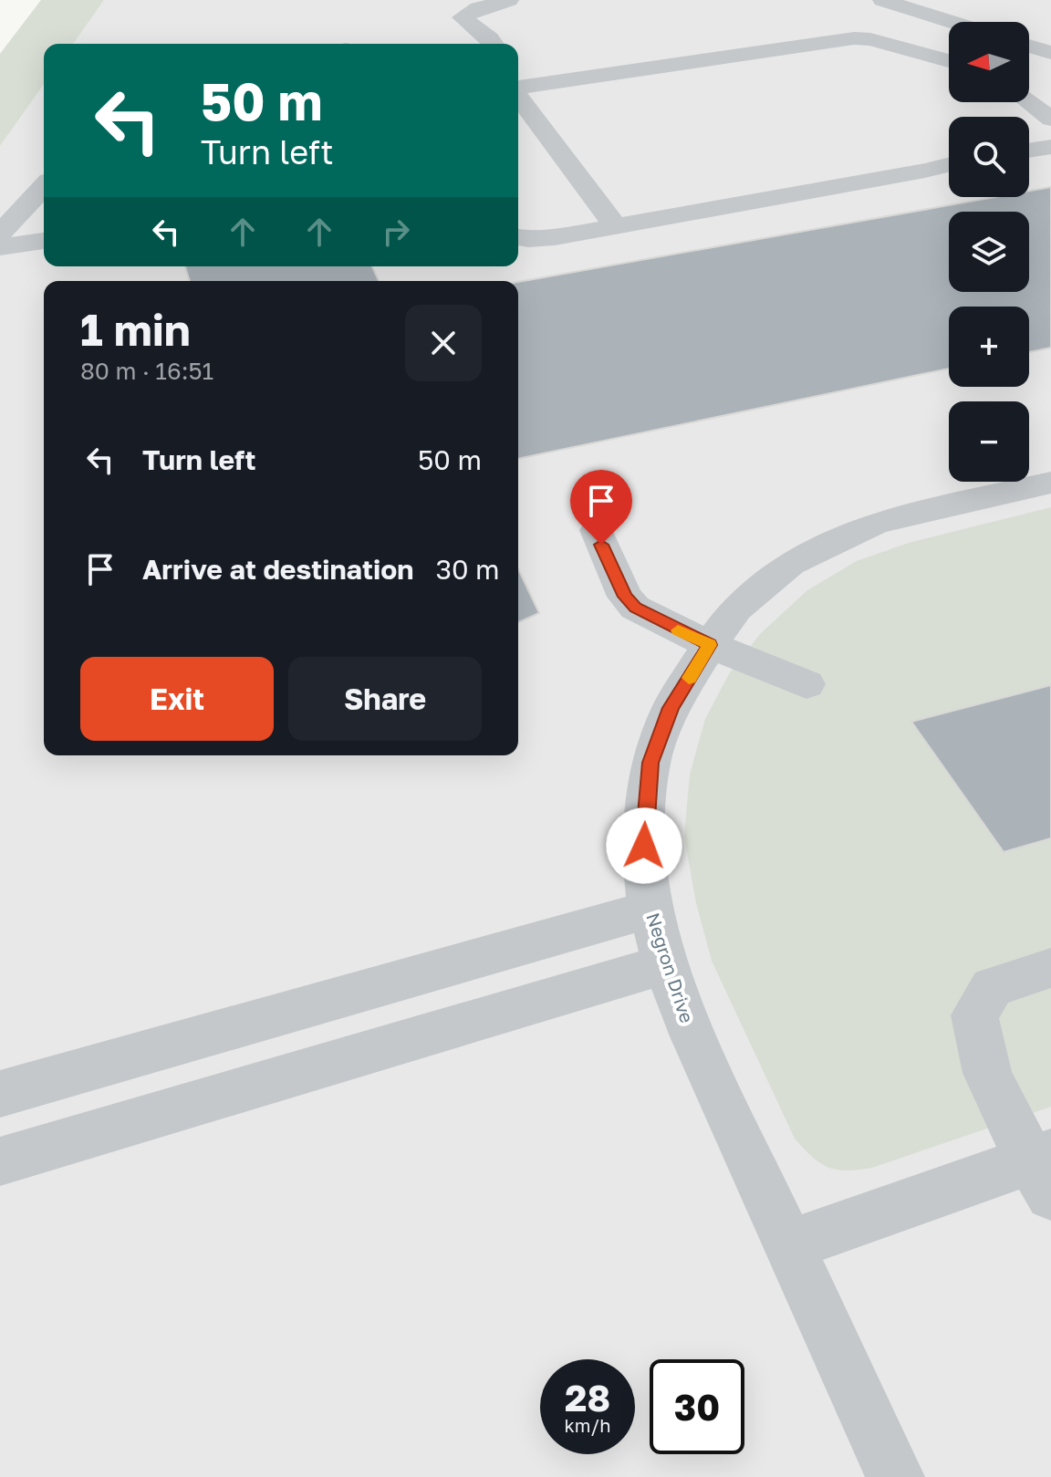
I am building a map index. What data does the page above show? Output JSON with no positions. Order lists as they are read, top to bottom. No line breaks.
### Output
{"streets":{"street":["Negron Drive"]},"north":"left","page":{"map_buttons":["+","−"],"turn":["50 m","Turn left"],"heading":["1 min","80 m · 16:51"],"list":[{"name":"Turn left","value":"50 m"},{"name":"Arrive at destination","value":"30 m"}],"buttons":["Exit","Share"],"speed":"28 km/h","limit":"30"}}
